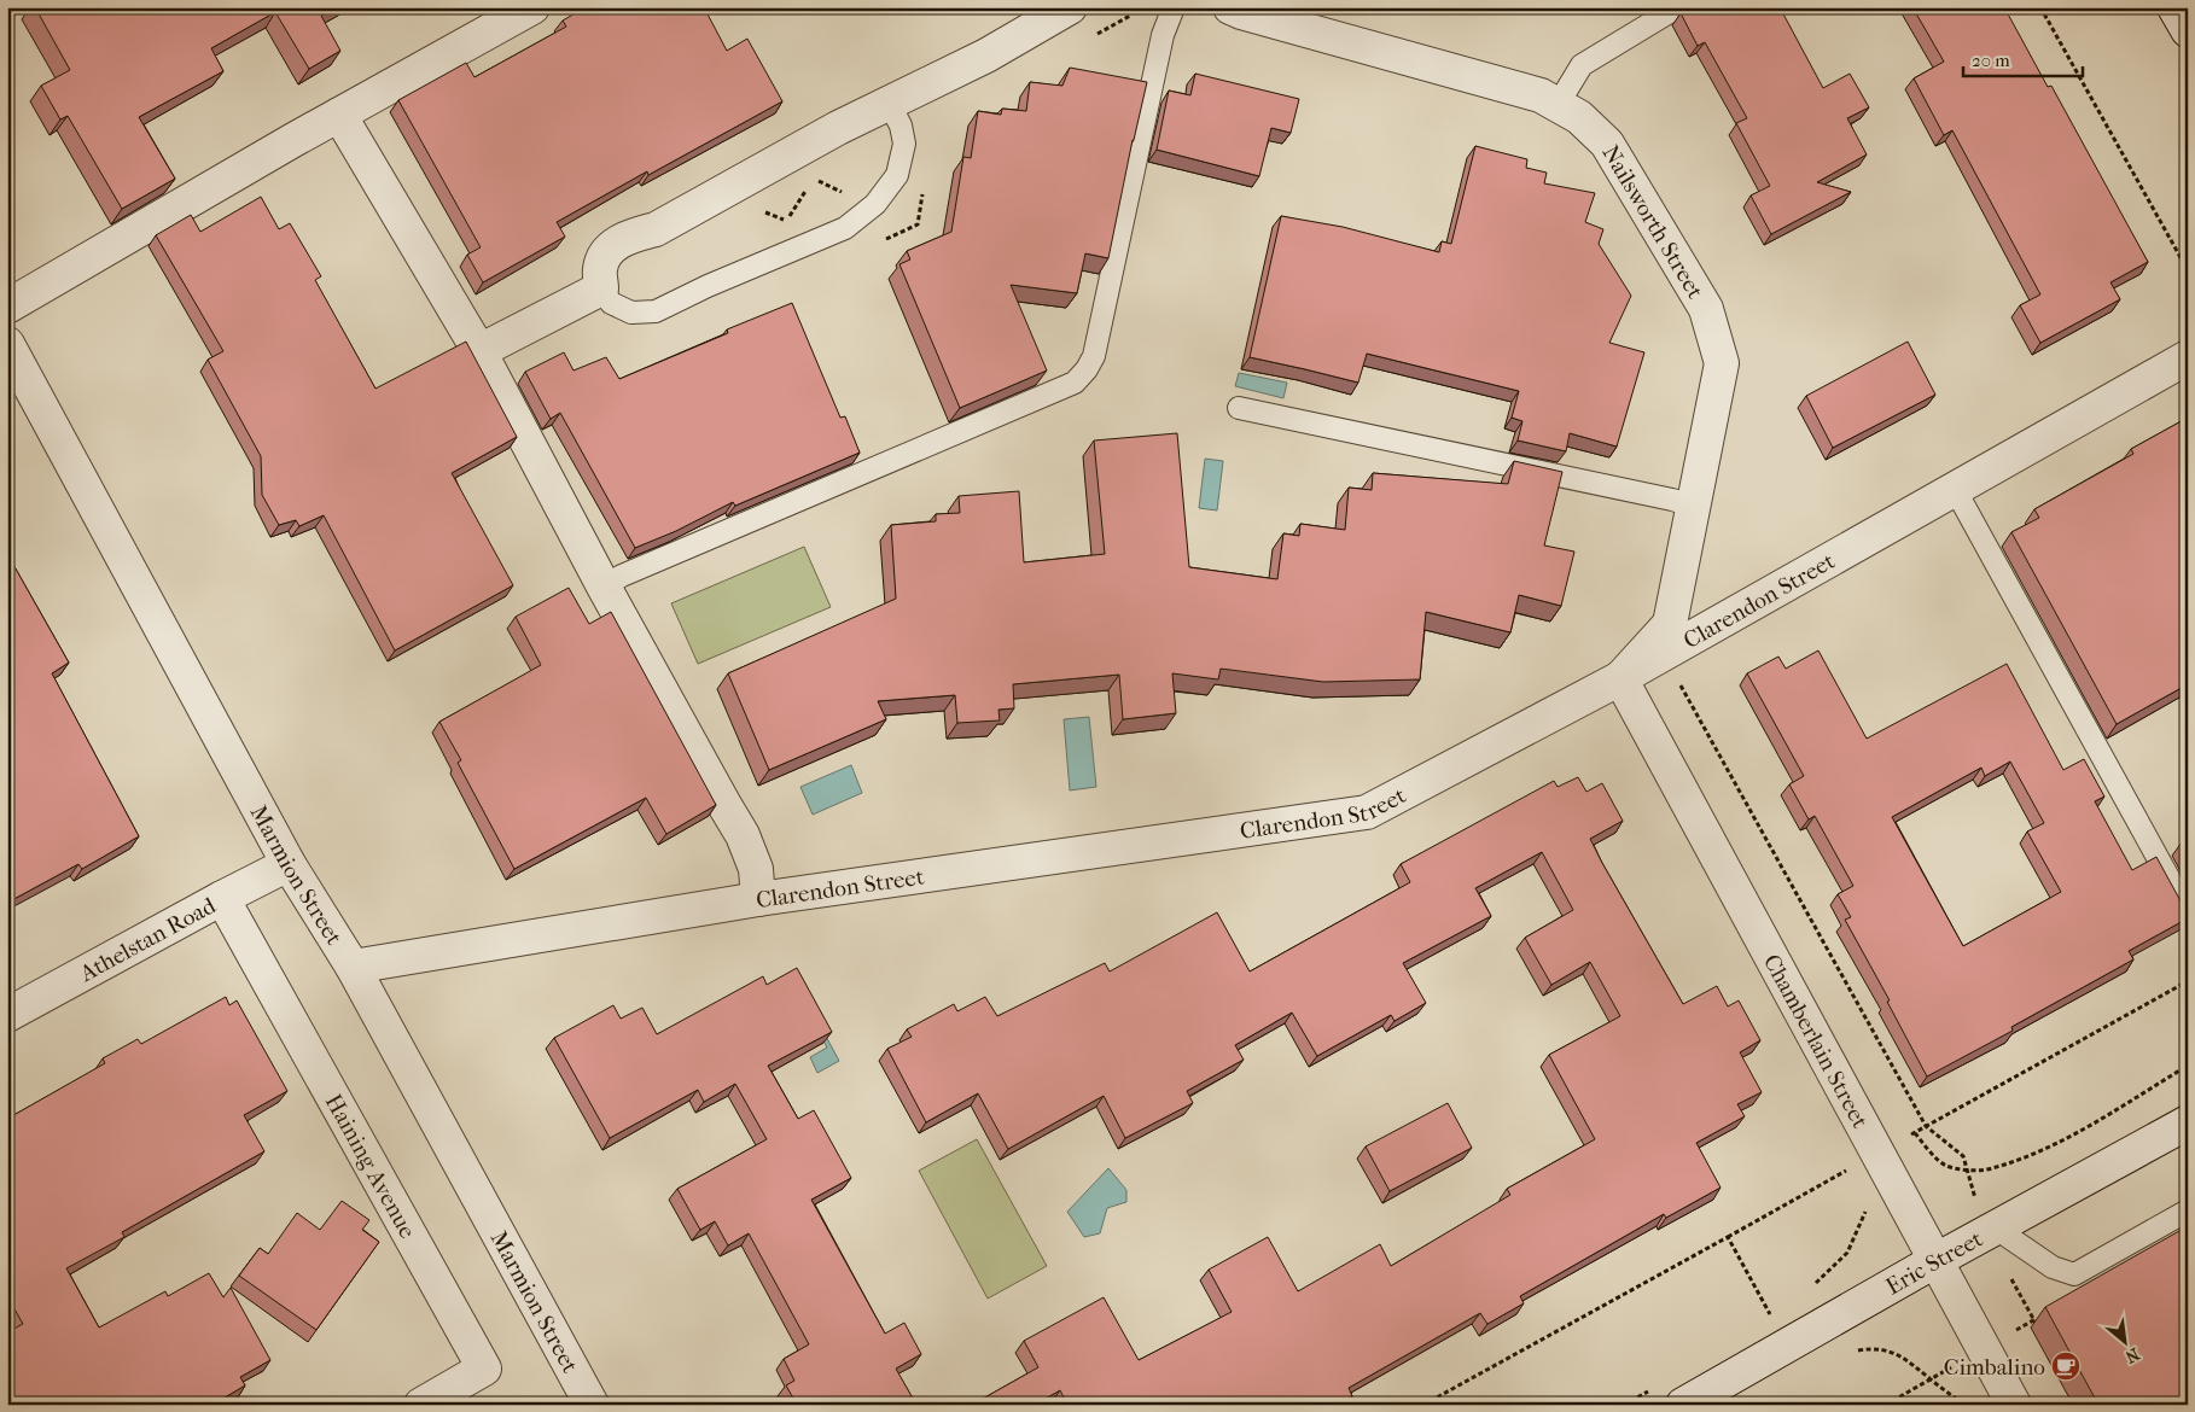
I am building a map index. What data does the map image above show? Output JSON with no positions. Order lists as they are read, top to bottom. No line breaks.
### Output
{"streets":{"street":["Nailsworth Street","Clarendon Street","Marmion Street","Athelstan Road","Chamberlain Street","Haining Avenue","Eric Street"]},"crossings":[["Nailsworth Street","Clarendon Street"],["Nailsworth Street","Chamberlain Street"],["Clarendon Street","Marmion Street"],["Clarendon Street","Chamberlain Street"],["Marmion Street","Athelstan Road"],["Athelstan Road","Haining Avenue"],["Chamberlain Street","Eric Street"]],"places":{"cafe":["Cimbalino"]},"scale_bar":"20 m","north":"bottom right"}
